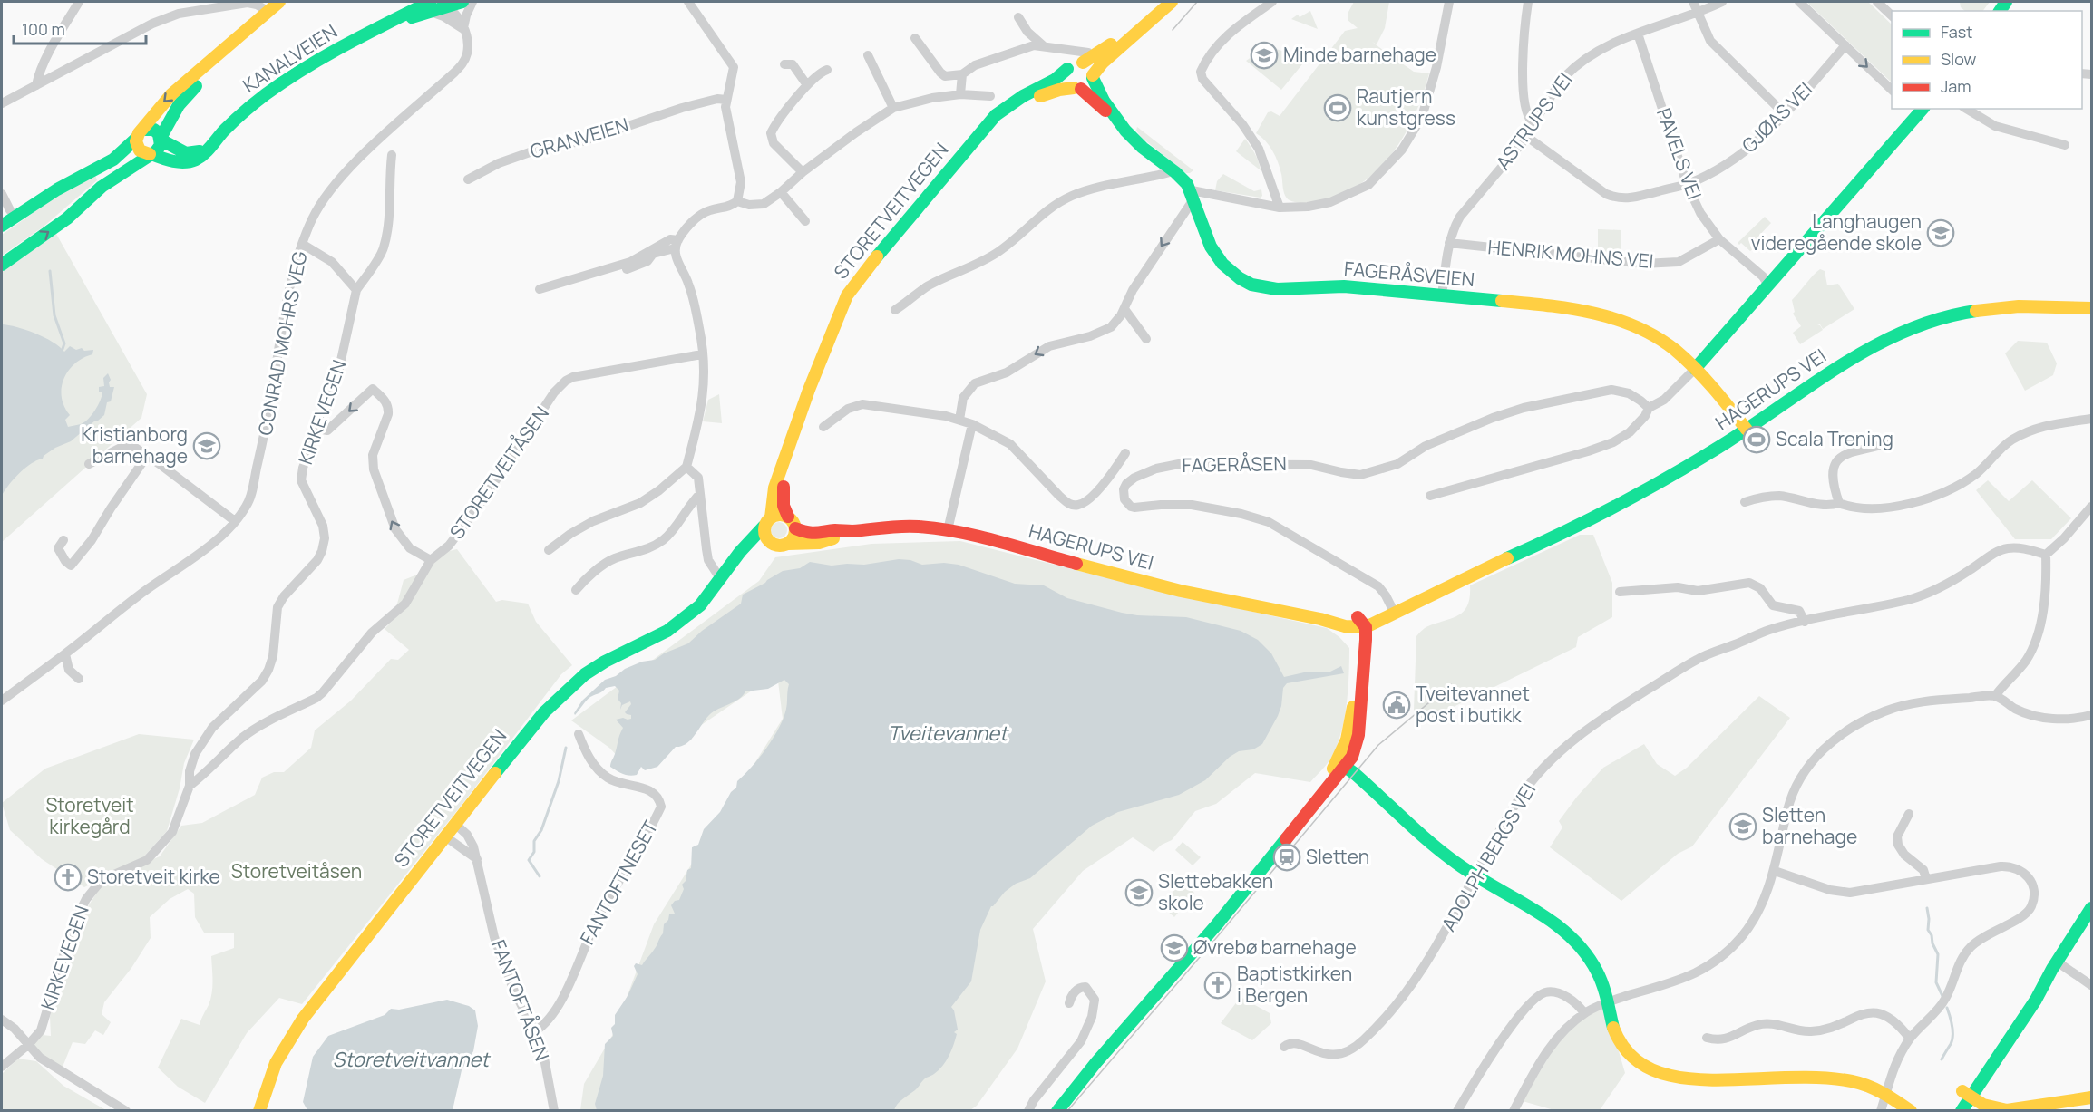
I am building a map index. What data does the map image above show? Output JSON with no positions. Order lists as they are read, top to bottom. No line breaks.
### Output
{"streets":{"main road":["KANALVEIEN","STORETVEITVEGEN","FAGERÅSVEIEN","HAGERUPS VEI"],"street":["GJØAS VEI","ASTRUPS VEI","GRANVEIEN","PAVELS VEI","HENRIK MOHNS VEI","CONRAD MOHRS VEG","KIRKEVEGEN","FAGERÅSEN","STORETVEITÅSEN","ADOLPH BERGS VEI","FANTOFTNESET","FANTOFTÅSEN"]},"crossings":[["GJØAS VEI","ASTRUPS VEI"],["GJØAS VEI","PAVELS VEI"],["ASTRUPS VEI","PAVELS VEI"],["ASTRUPS VEI","HENRIK MOHNS VEI"],["ASTRUPS VEI","FAGERÅSVEIEN"],["PAVELS VEI","HENRIK MOHNS VEI"],["STORETVEITVEGEN","FAGERÅSVEIEN"],["STORETVEITVEGEN","HAGERUPS VEI"],["STORETVEITVEGEN","FANTOFTÅSEN"],["FAGERÅSVEIEN","HAGERUPS VEI"],["HAGERUPS VEI","FAGERÅSEN"],["KIRKEVEGEN","STORETVEITÅSEN"],["FANTOFTNESET","FANTOFTÅSEN"]],"water":["Tveitevannet","Storetveitvannet"],"parks":["Storetveit kirkegård","Storetveitåsen"],"places":{"school or university":["Minde barnehage","Langhaugen videregående skole","Kristianborg barnehage","Sletten barnehage","Slettebakken skole","Øvrebø barnehage"],"sports":["Rautjern kunstgress","Scala Trening"],"public building":["Tveitevannet post i butikk"],"station":["Sletten"],"church":["Storetveit kirke","Baptistkirken i Bergen"]},"legend":["Fast","Slow","Jam"],"scale_bar":"100 m"}
